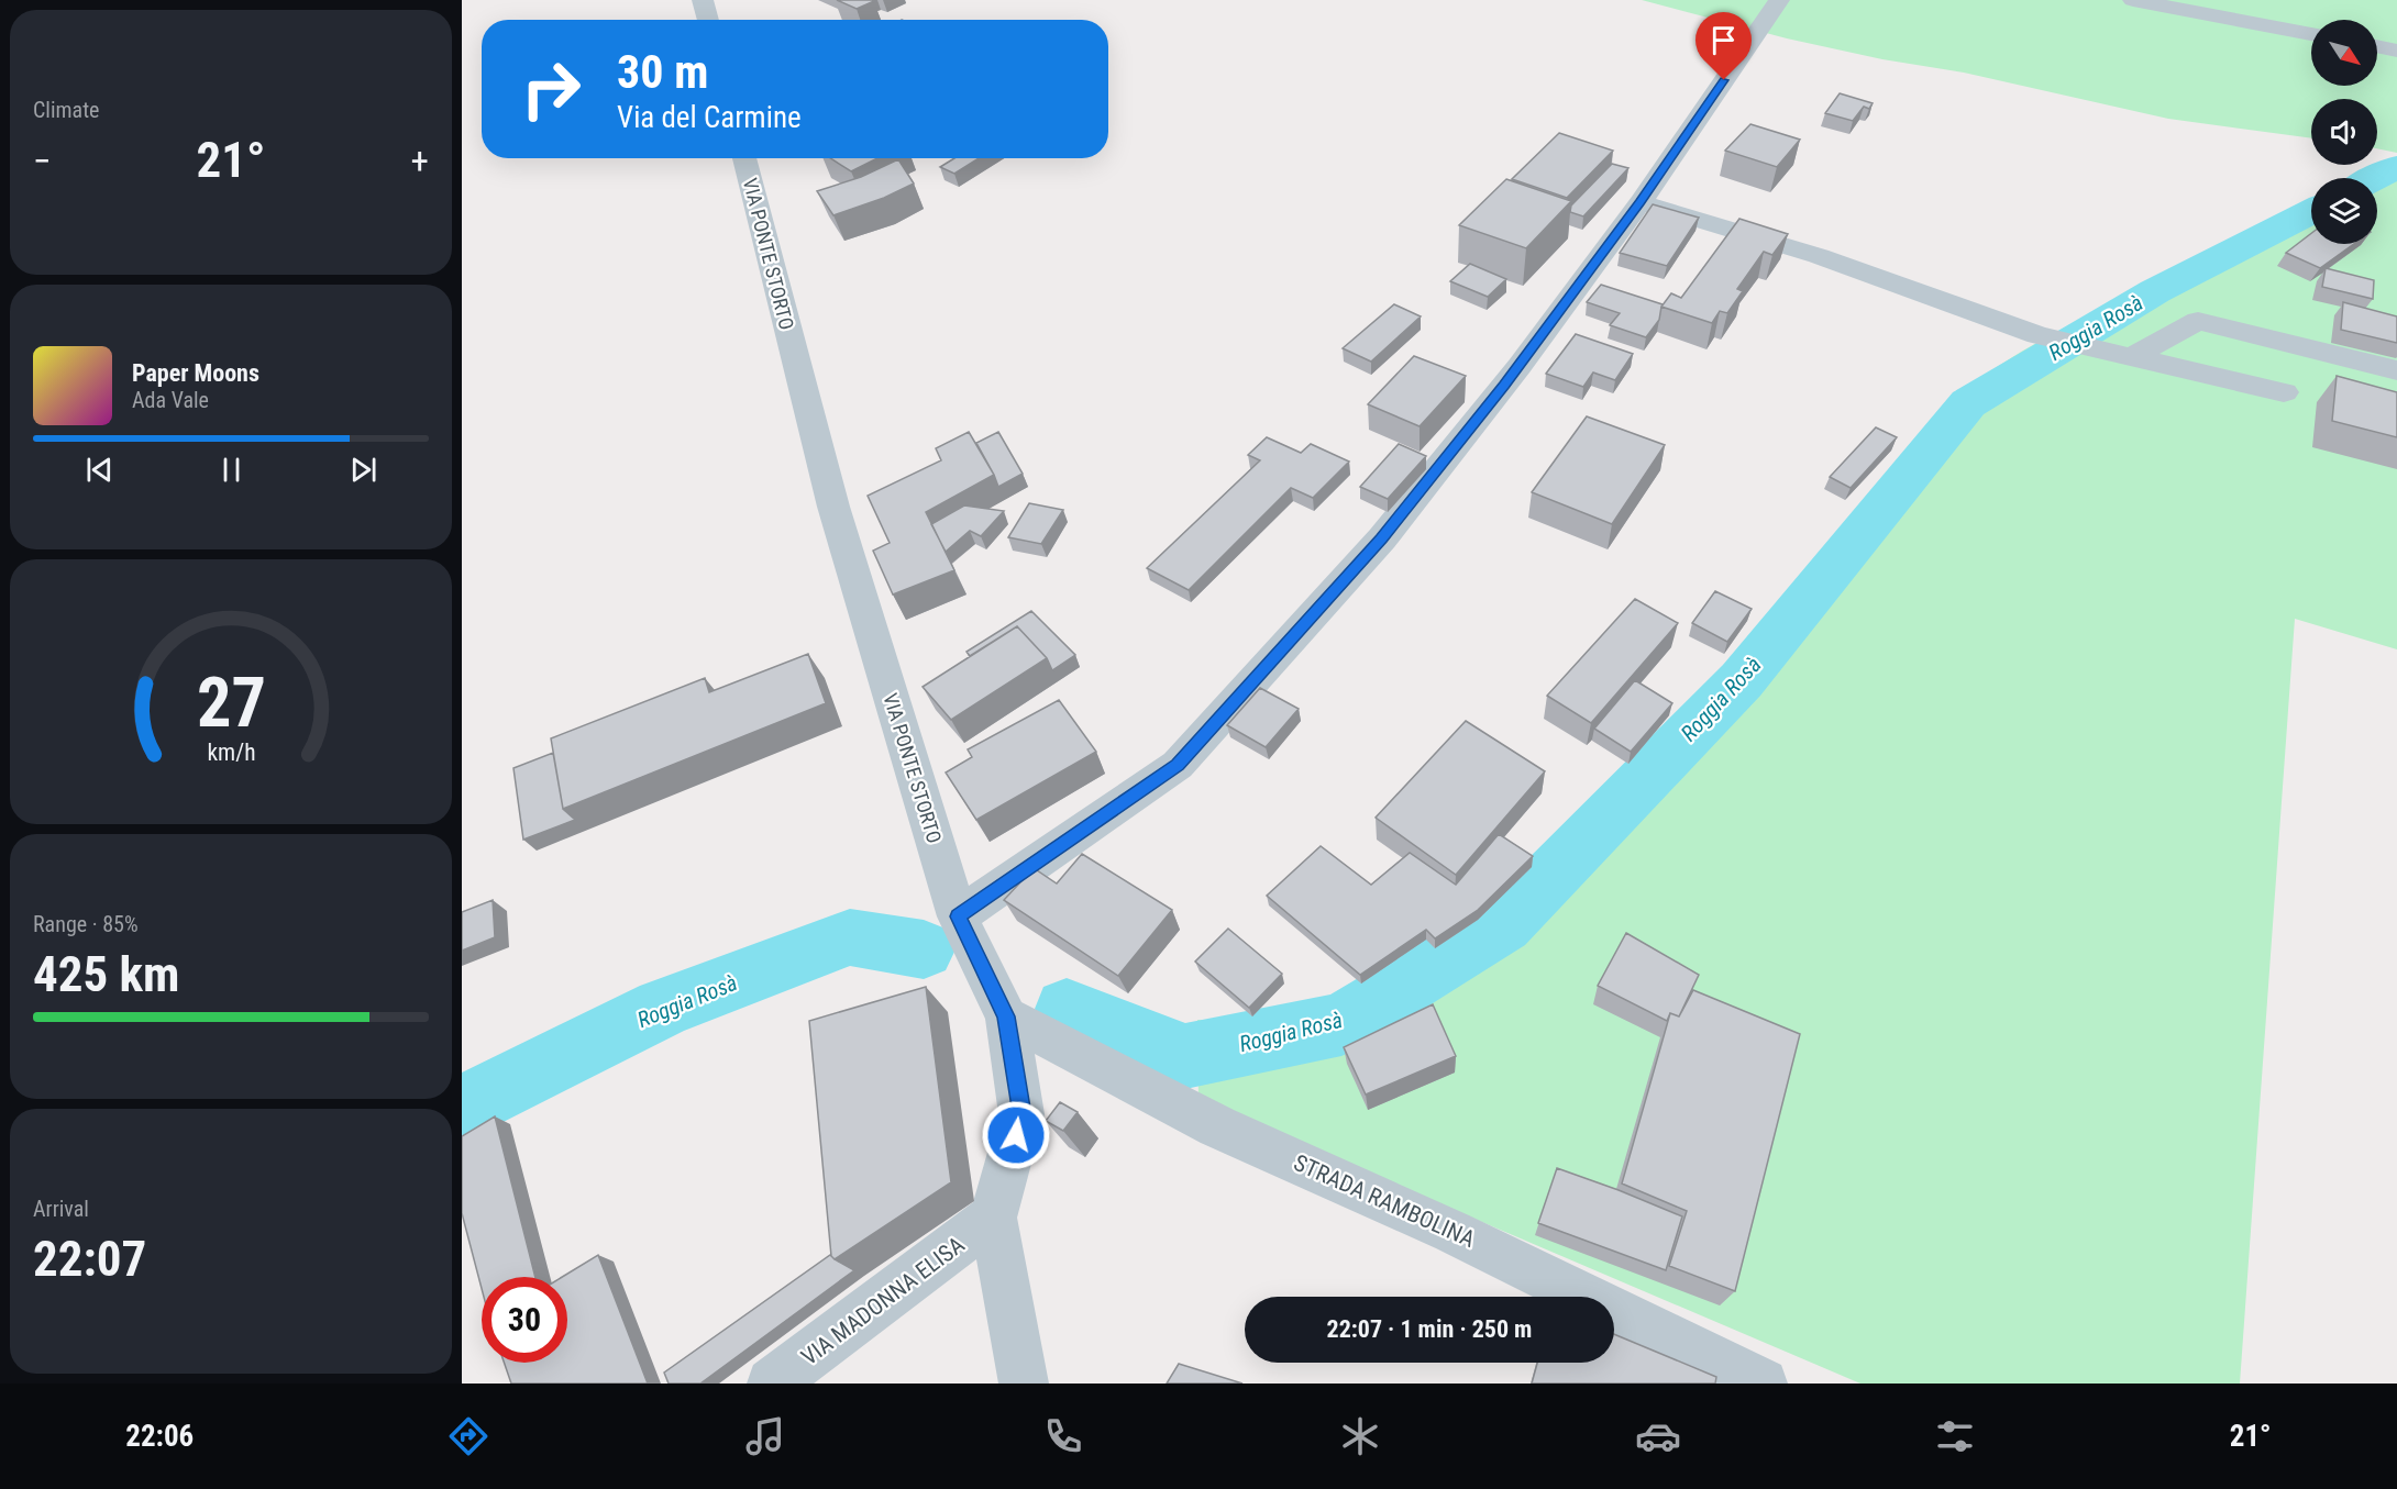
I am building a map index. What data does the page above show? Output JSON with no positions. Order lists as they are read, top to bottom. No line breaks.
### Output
{"streets":{"street":["VIA PONTE STORTO","STRADA RAMBOLINA","VIA MADONNA ELISA"]},"crossings":[["VIA PONTE STORTO","STRADA RAMBOLINA"],["VIA PONTE STORTO","VIA MADONNA ELISA"]],"water":["Roggia Rosà"],"north":"bottom right","page":{"tile":["Climate",["Range · 85%","425 km"],["Arrival","22:07"]],"turn":["30 m","Via del Carmine"],"heat":["−","21°","+"],"song":["Paper Moons","Ada Vale"],"limit":"30","trip":"22:07 · 1 min · 250 m","tabs":["22:06","21°"],"gauge":["27","km/h"]}}
